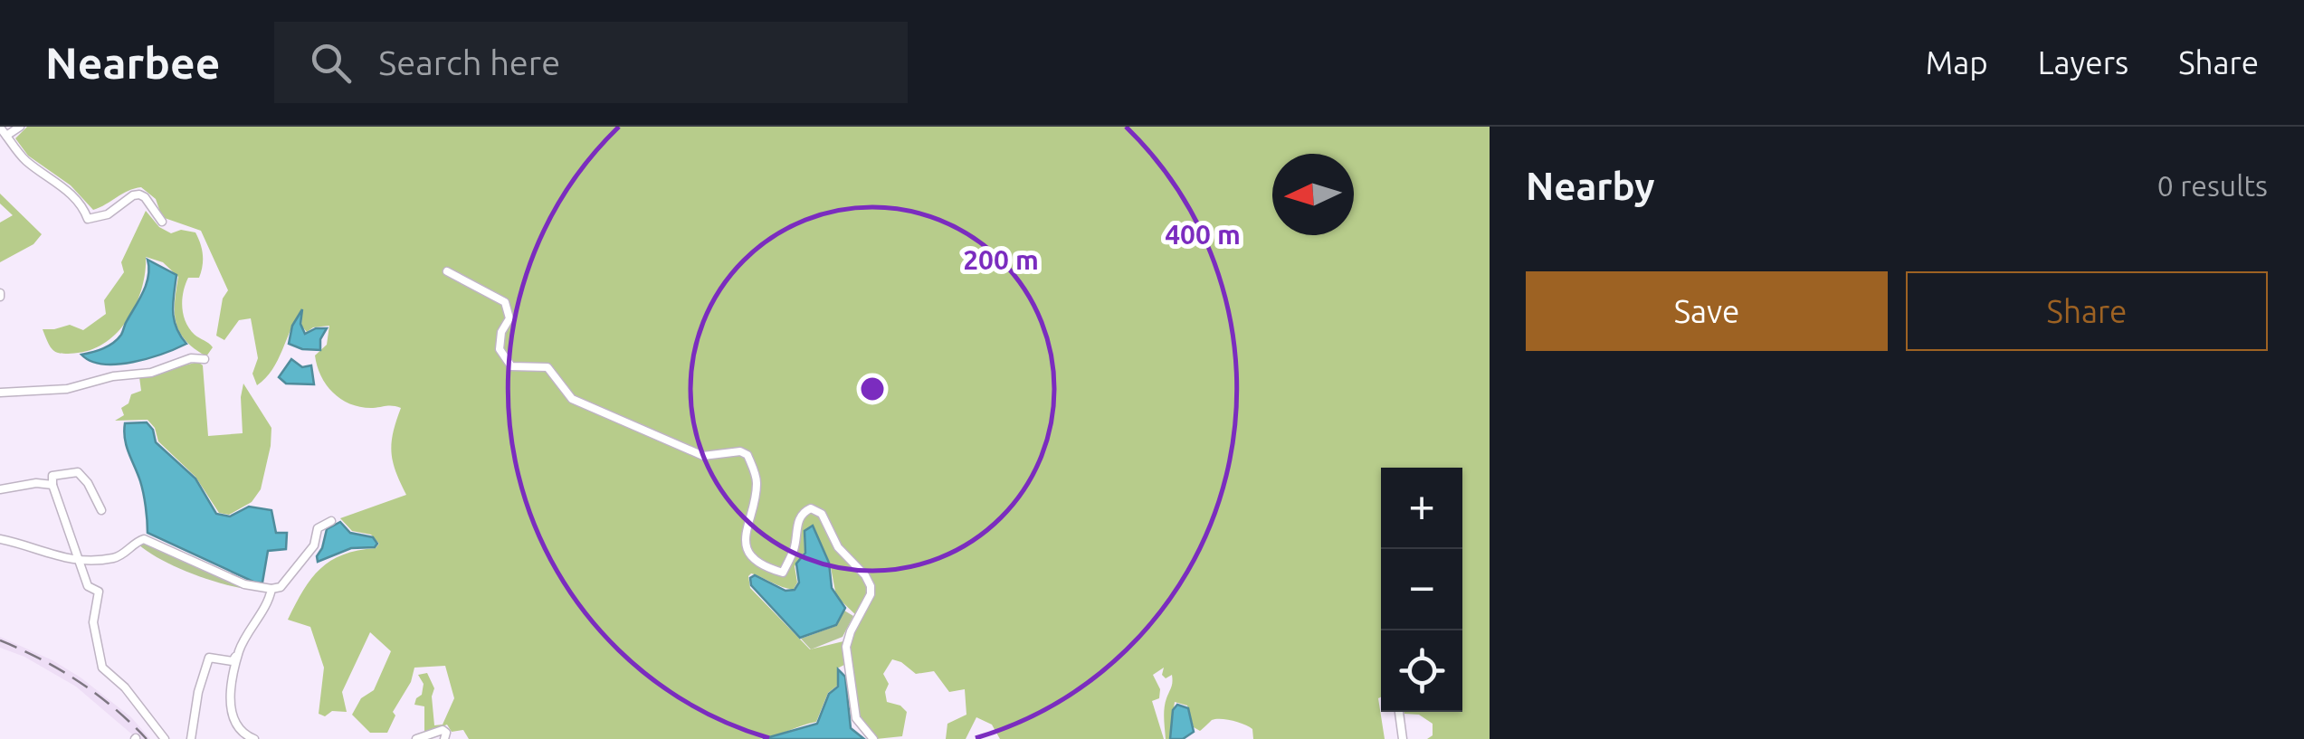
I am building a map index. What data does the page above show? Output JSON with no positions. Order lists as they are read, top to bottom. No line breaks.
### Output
{"north":"left","page":{"header":"Nearbee","search":"Search here","nav":["Map","Layers","Share"],"heading":["Nearby","0 results"],"buttons":["Save","Share"],"map_buttons":["+","−"]},"rings":["400 m","200 m"]}
